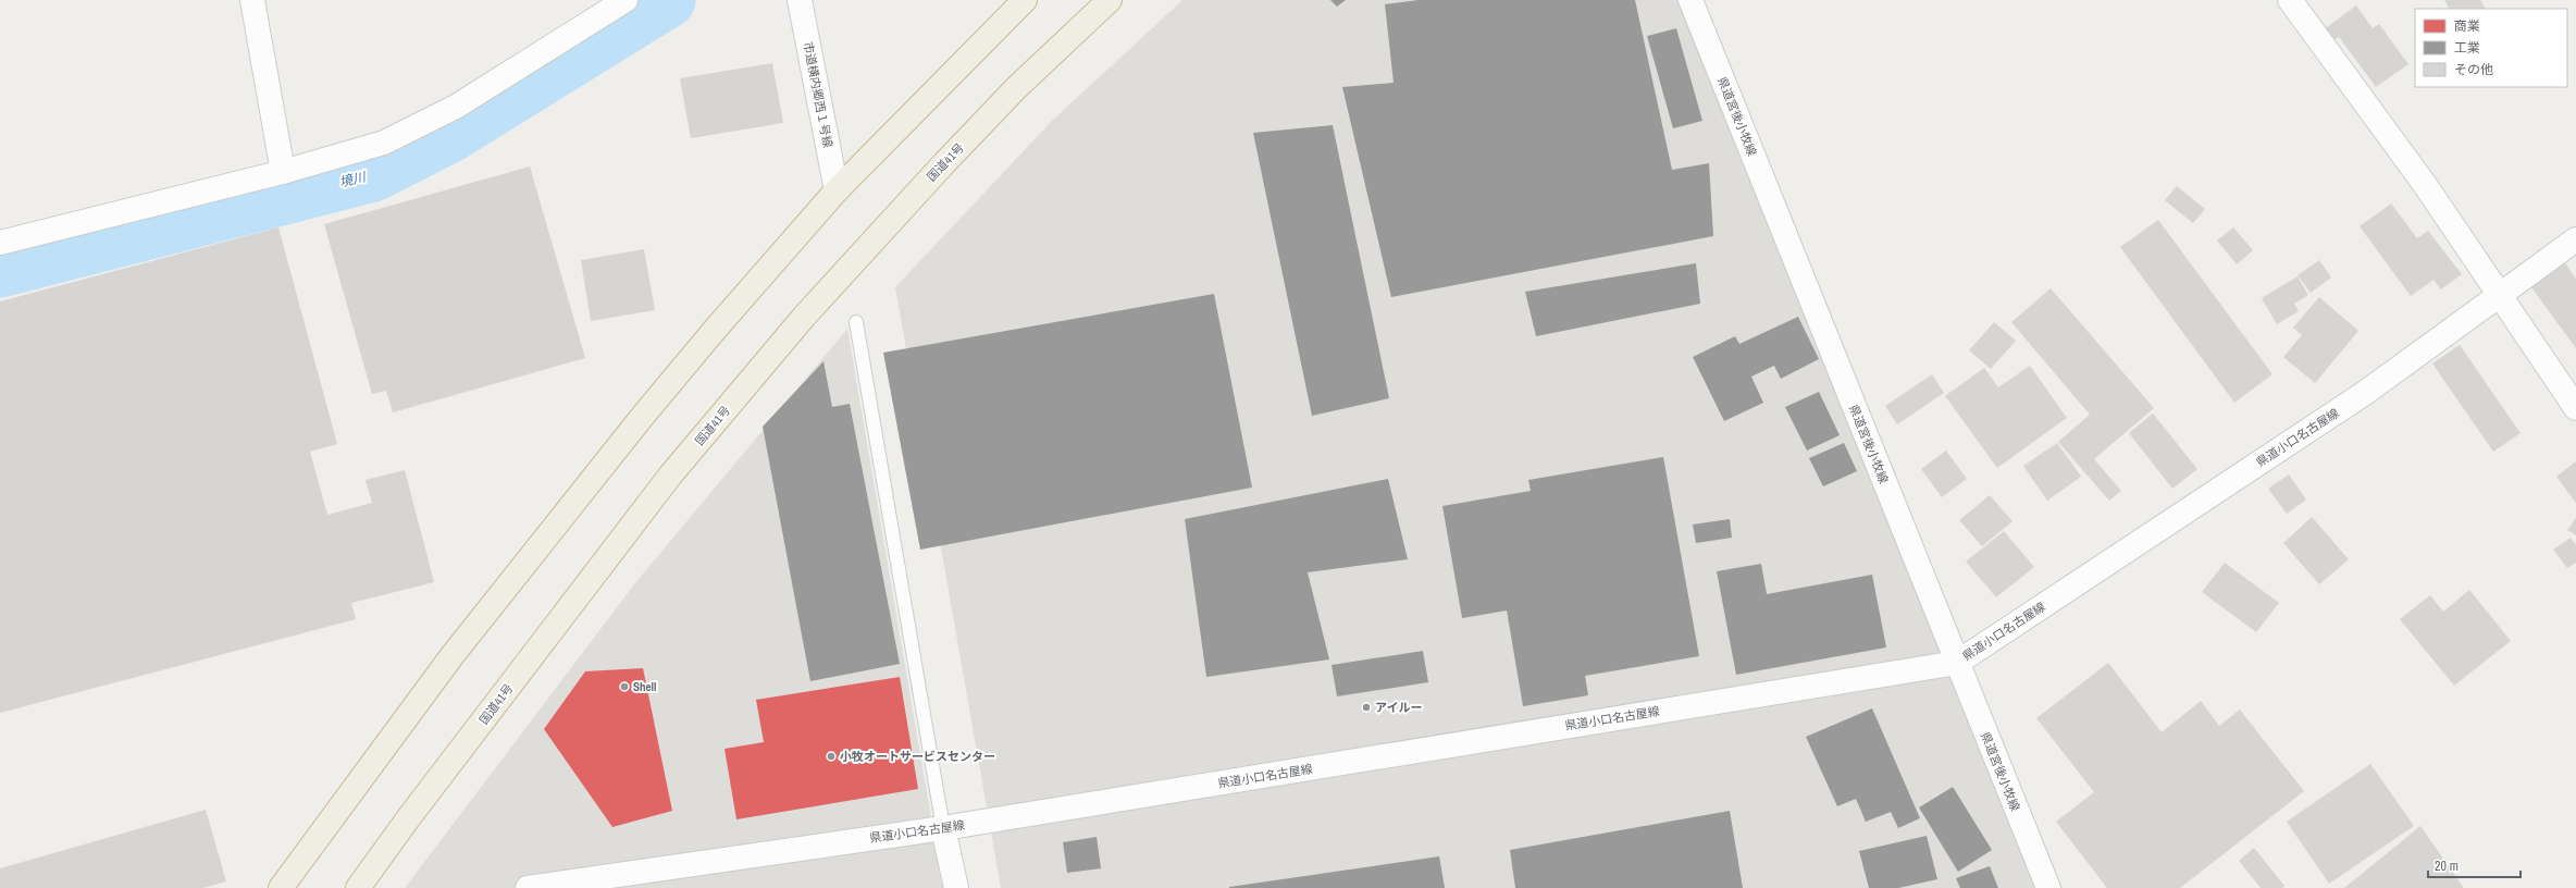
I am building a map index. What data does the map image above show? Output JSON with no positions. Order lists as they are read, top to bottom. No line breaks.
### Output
{"streets":{"highway":["国道41号"],"main road":["市道横内郷西１号線","県道宮後小牧線","県道小口名古屋線"]},"crossings":[["県道宮後小牧線","県道小口名古屋線"]],"water":["境川"],"places":["Shell","アイルー","小牧オートサービスセンター"],"legend":["商業","工業","その他"],"scale_bar":"20 m"}
